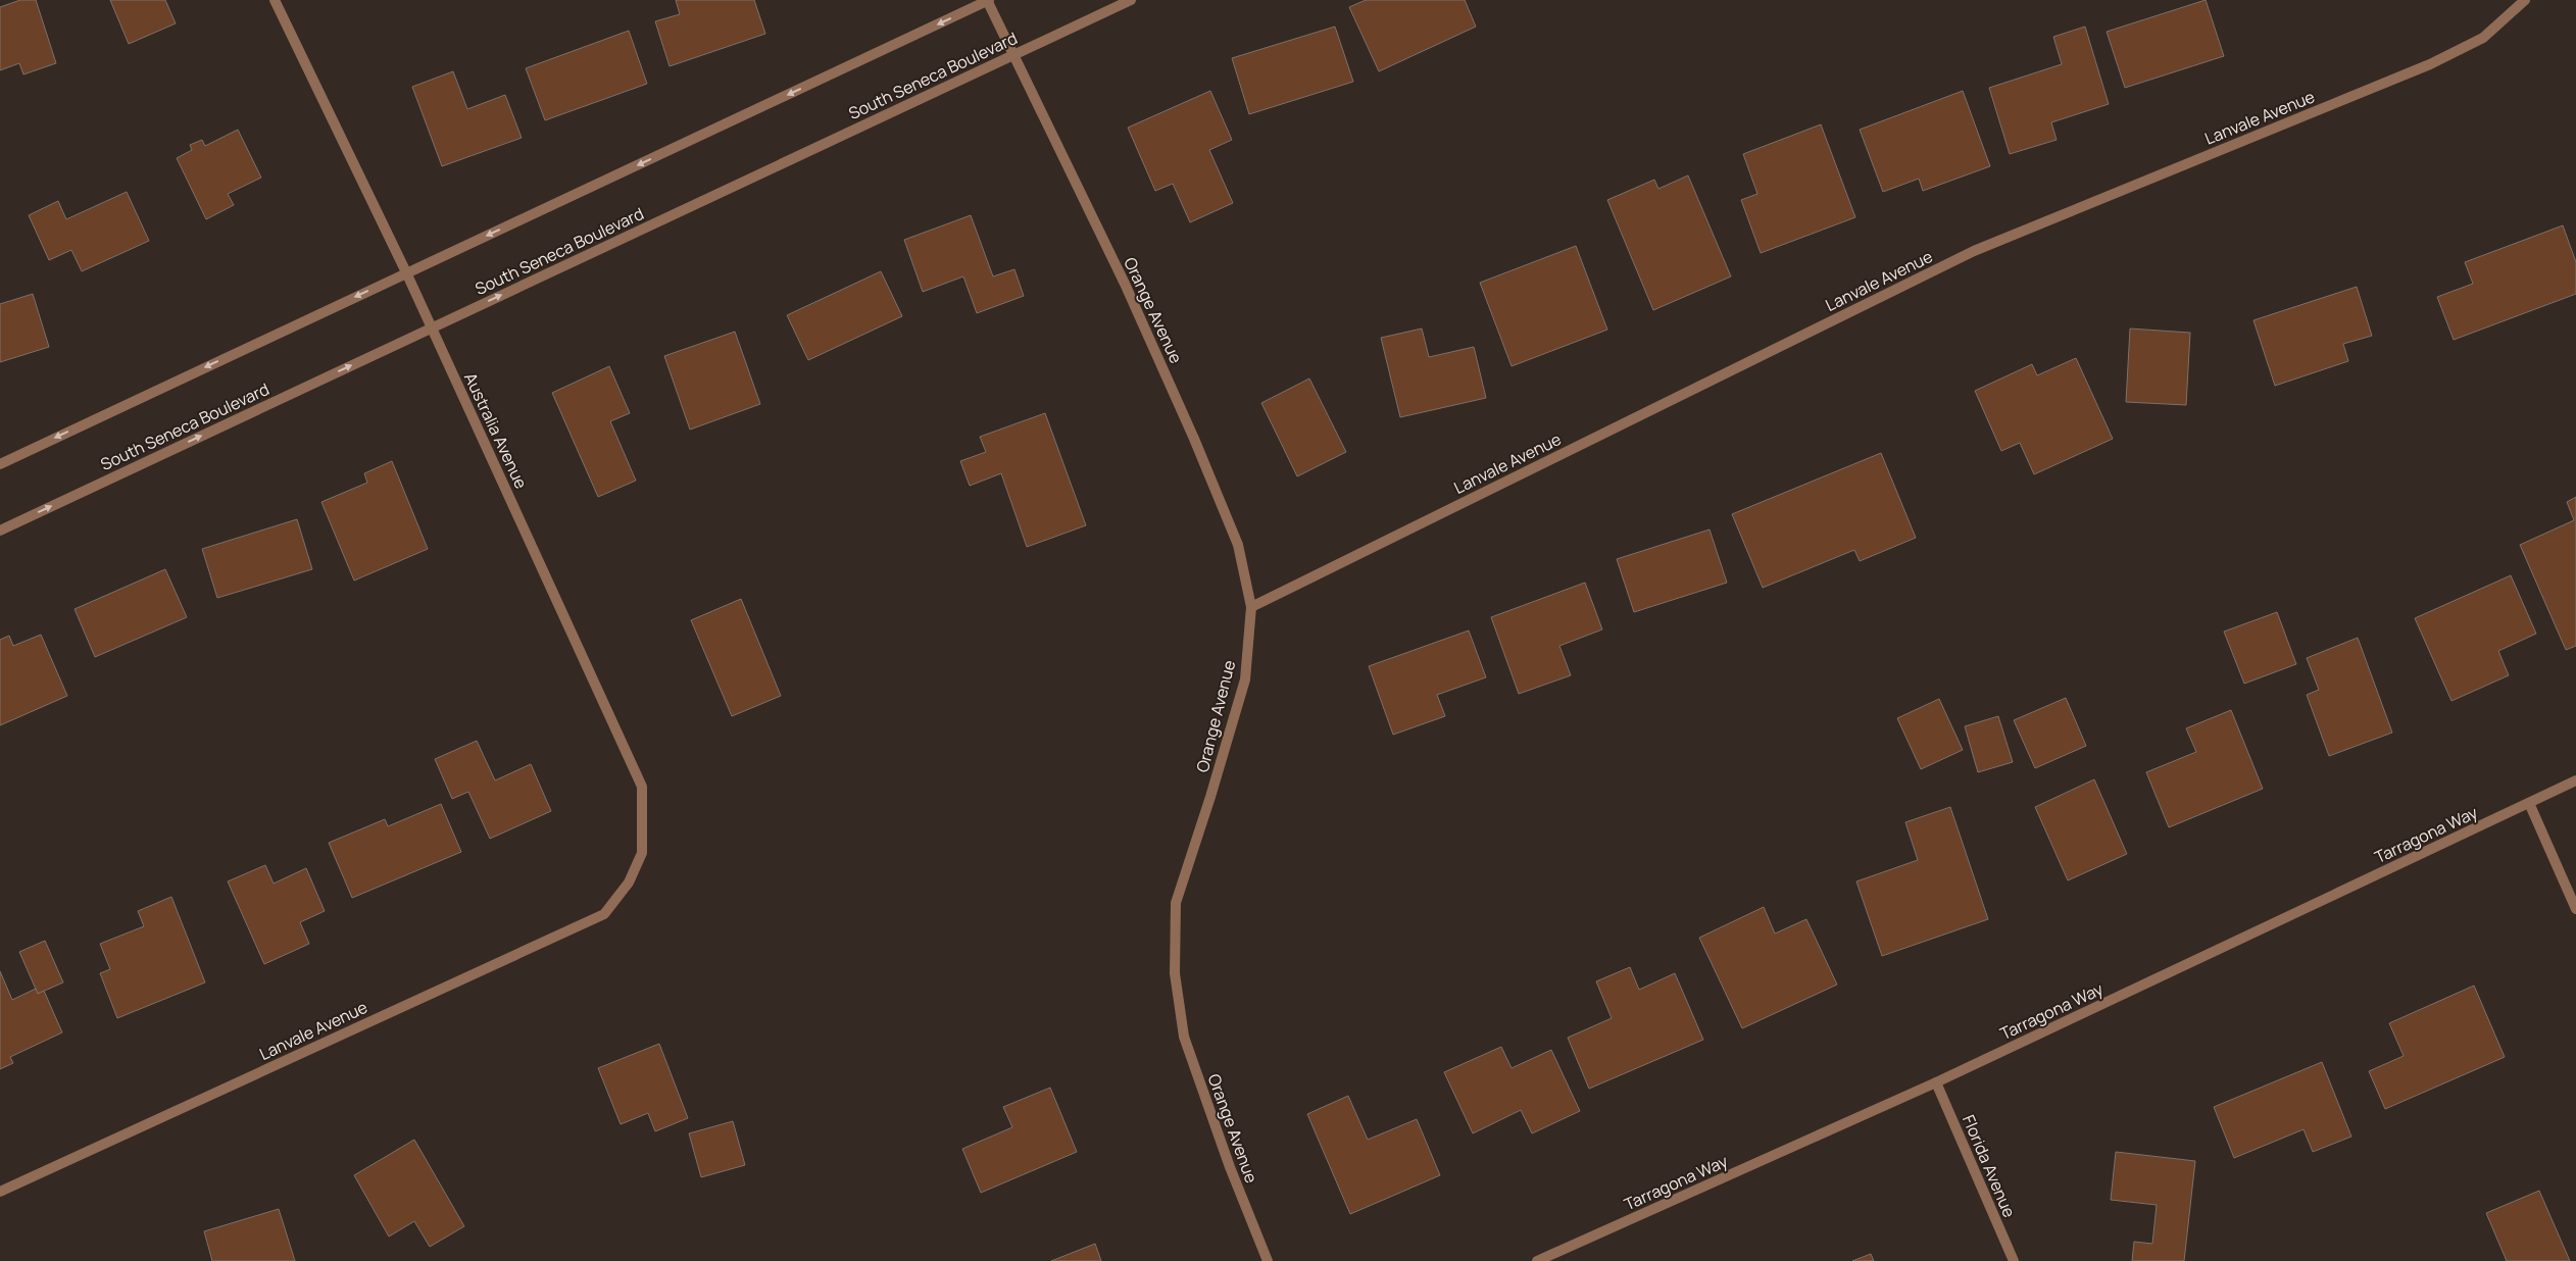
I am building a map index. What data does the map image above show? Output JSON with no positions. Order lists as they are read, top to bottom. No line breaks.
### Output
{"streets":{"street":["South Seneca Boulevard","Lanvale Avenue","Orange Avenue","Australia Avenue","Tarragona Way","Florida Avenue"]},"crossings":[["South Seneca Boulevard","Orange Avenue"],["South Seneca Boulevard","Australia Avenue"],["Lanvale Avenue","Orange Avenue"],["Lanvale Avenue","Australia Avenue"],["Tarragona Way","Florida Avenue"]]}
